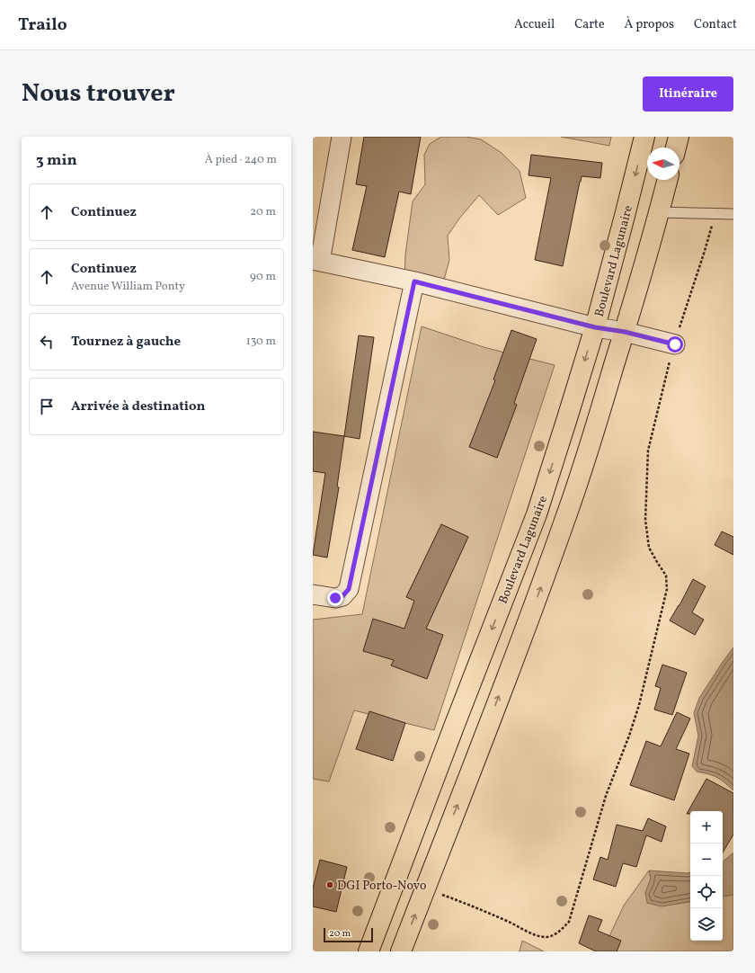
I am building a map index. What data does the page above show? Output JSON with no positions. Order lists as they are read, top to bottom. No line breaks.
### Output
{"streets":{"highway":["Boulevard Lagunaire"]},"places":["DGI Porto-Novo"],"scale_bar":"20 m","north":"left","page":{"header":"Trailo","nav":["Accueil","Carte","À propos","Contact"],"title":"Nous trouver","buttons":"Itinéraire","heading":["3 min","À pied · 240 m"],"list":[["Continuez","20 m"],["Continuez","Avenue William Ponty","90 m"],["Tournez à gauche","130 m"],"Arrivée à destination"],"map_buttons":["+","−"],"scale":"20 m"}}
